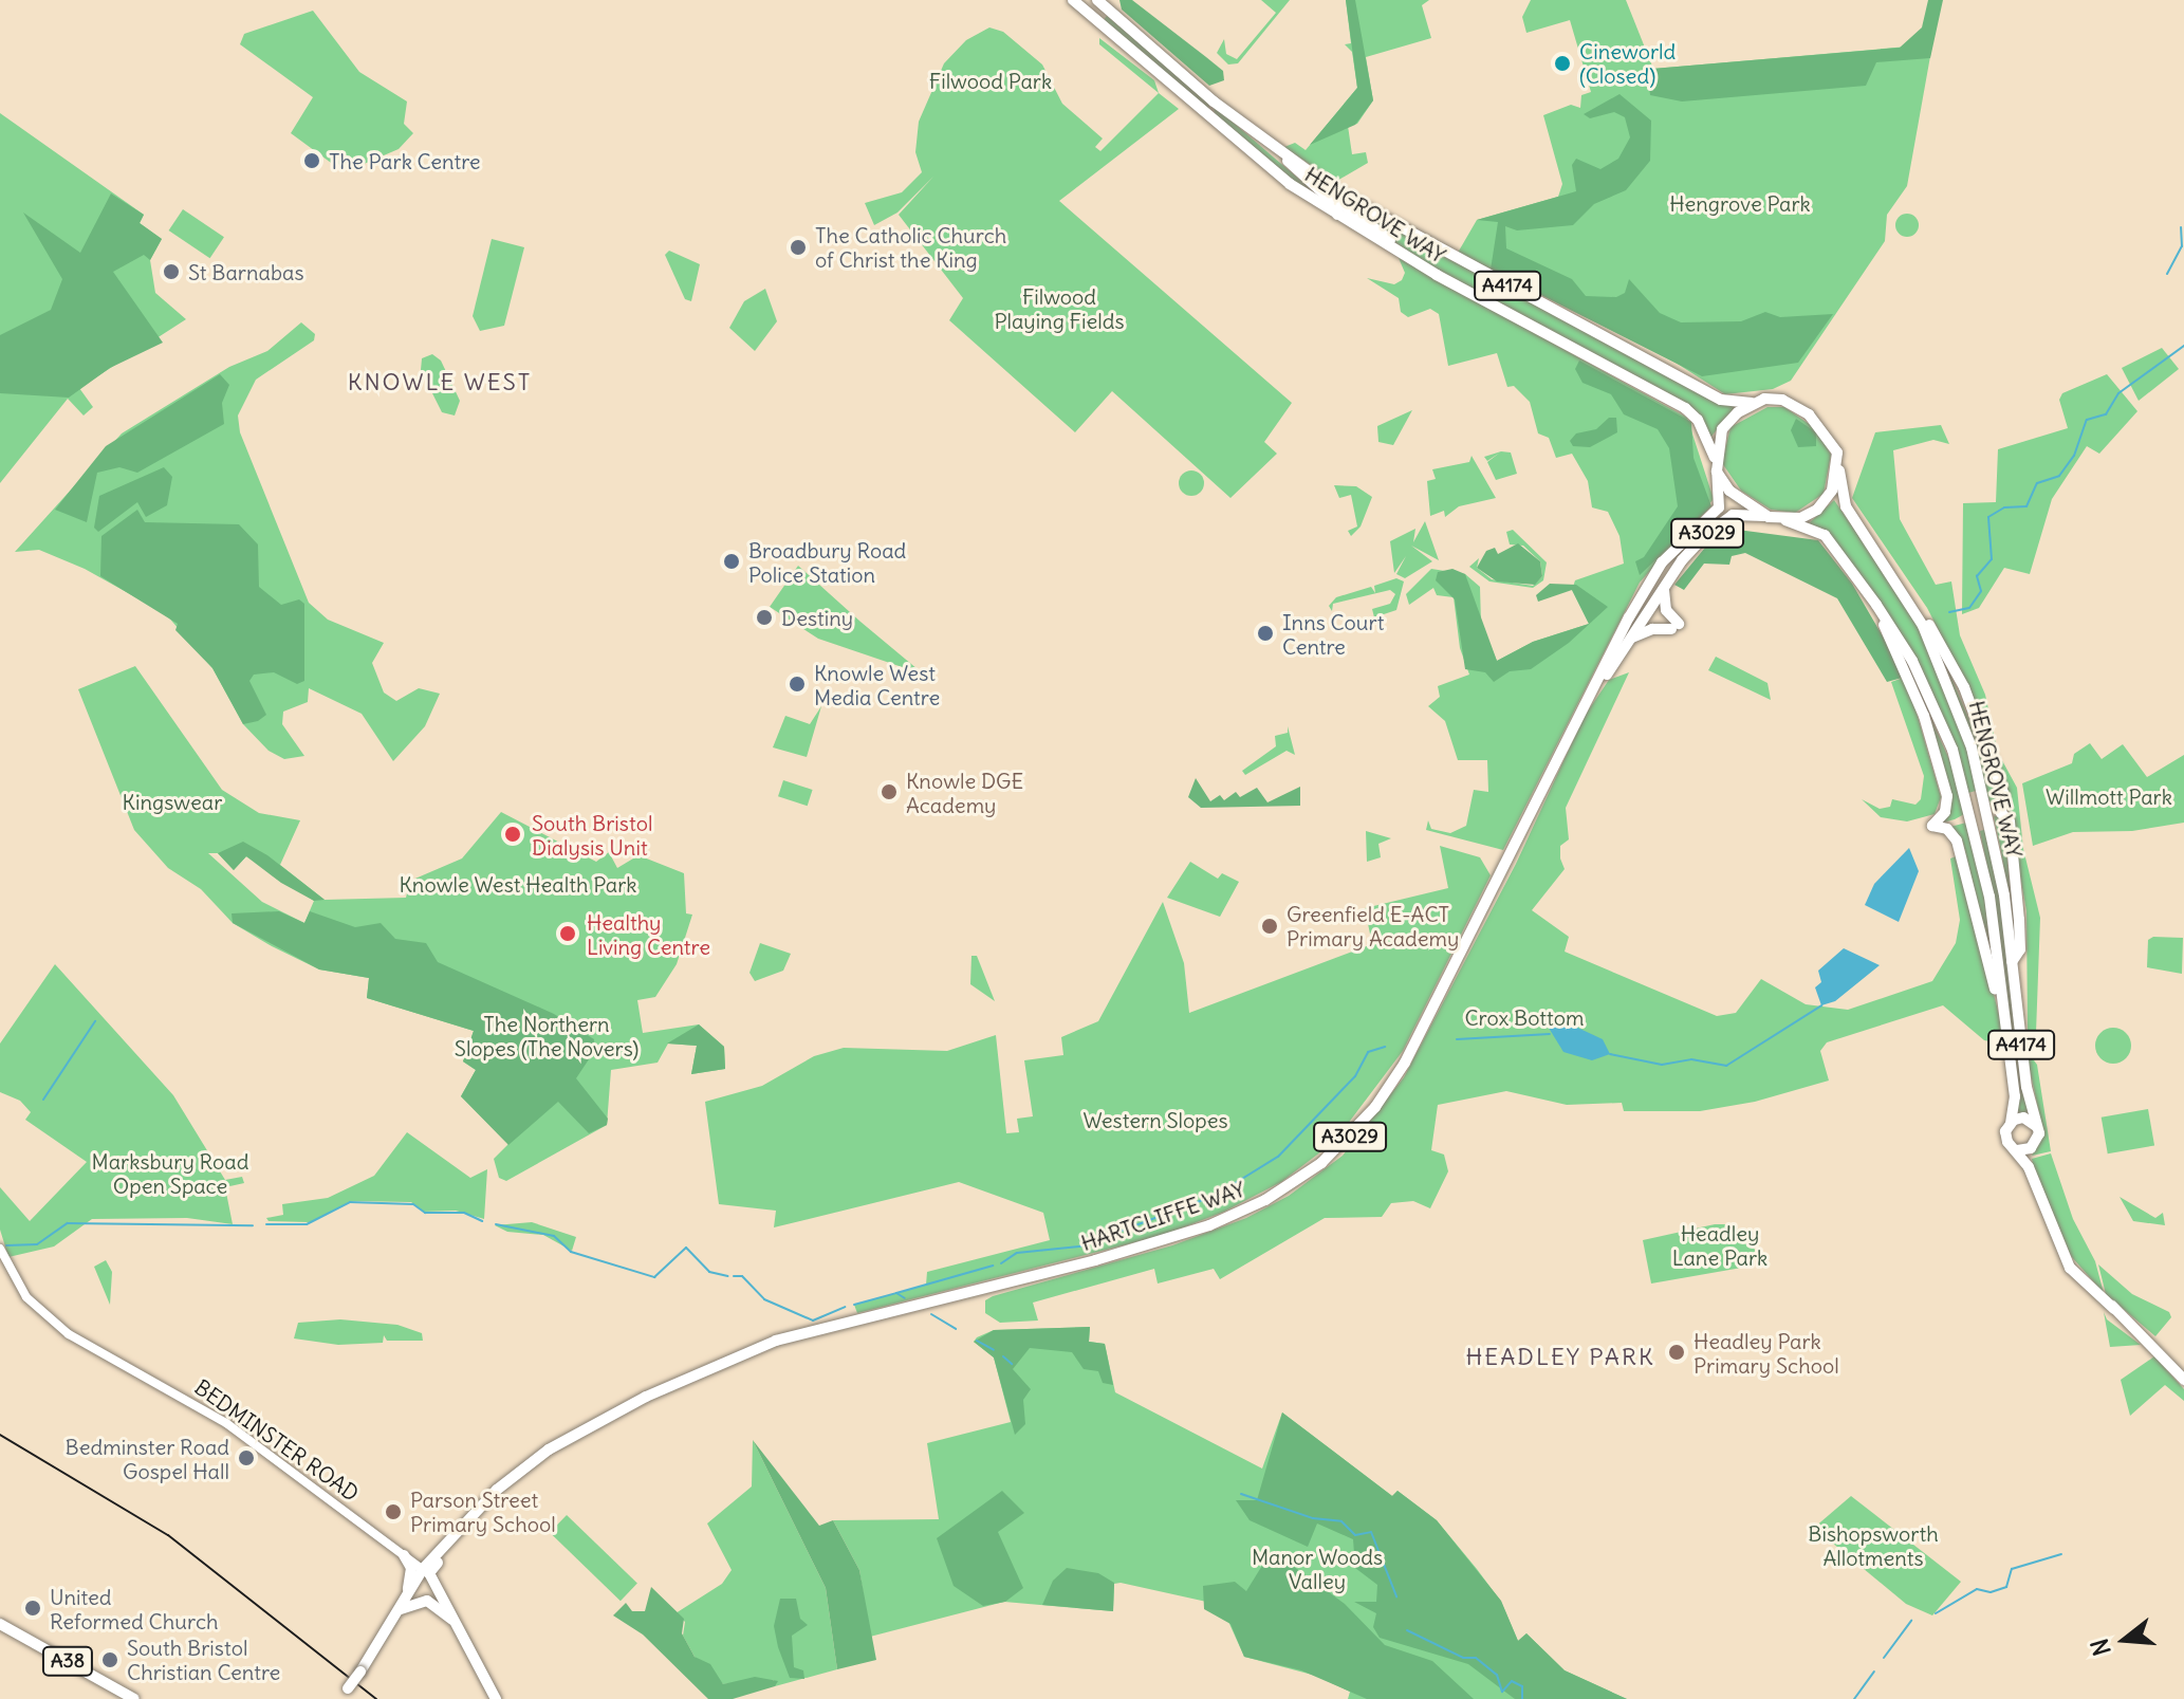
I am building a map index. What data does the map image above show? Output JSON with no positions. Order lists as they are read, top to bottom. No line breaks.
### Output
{"streets":{"highway":["HENGROVE WAY","A4174","A3029","HARTCLIFFE WAY","BEDMINSTER ROAD","A38"]},"crossings":[["HENGROVE WAY","A4174"],["HENGROVE WAY","HARTCLIFFE WAY"],["A4174","HARTCLIFFE WAY"],["HARTCLIFFE WAY","BEDMINSTER ROAD"]],"districts":["KNOWLE WEST","HEADLEY PARK"],"parks":["Filwood Park","Hengrove Park","Filwood Playing Fields","Willmott Park","Kingswear","Knowle West Health Park","Crox Bottom","The Northern Slopes (The Novers)","Western Slopes","Marksbury Road Open Space","Headley Lane Park","Bishopsworth Allotments","Manor Woods Valley"],"places":["Cineworld (Closed)","The Park Centre","The Catholic Church of Christ the King","St Barnabas","Broadbury Road Police Station","Destiny","Inns Court Centre","Knowle West Media Centre","Knowle DGE Academy","South Bristol Dialysis Unit","Greenfield E-ACT Primary Academy","Healthy Living Centre","Headley Park Primary School","Bedminster Road Gospel Hall","Parson Street Primary School","United Reformed Church","South Bristol Christian Centre"],"north":"left"}
